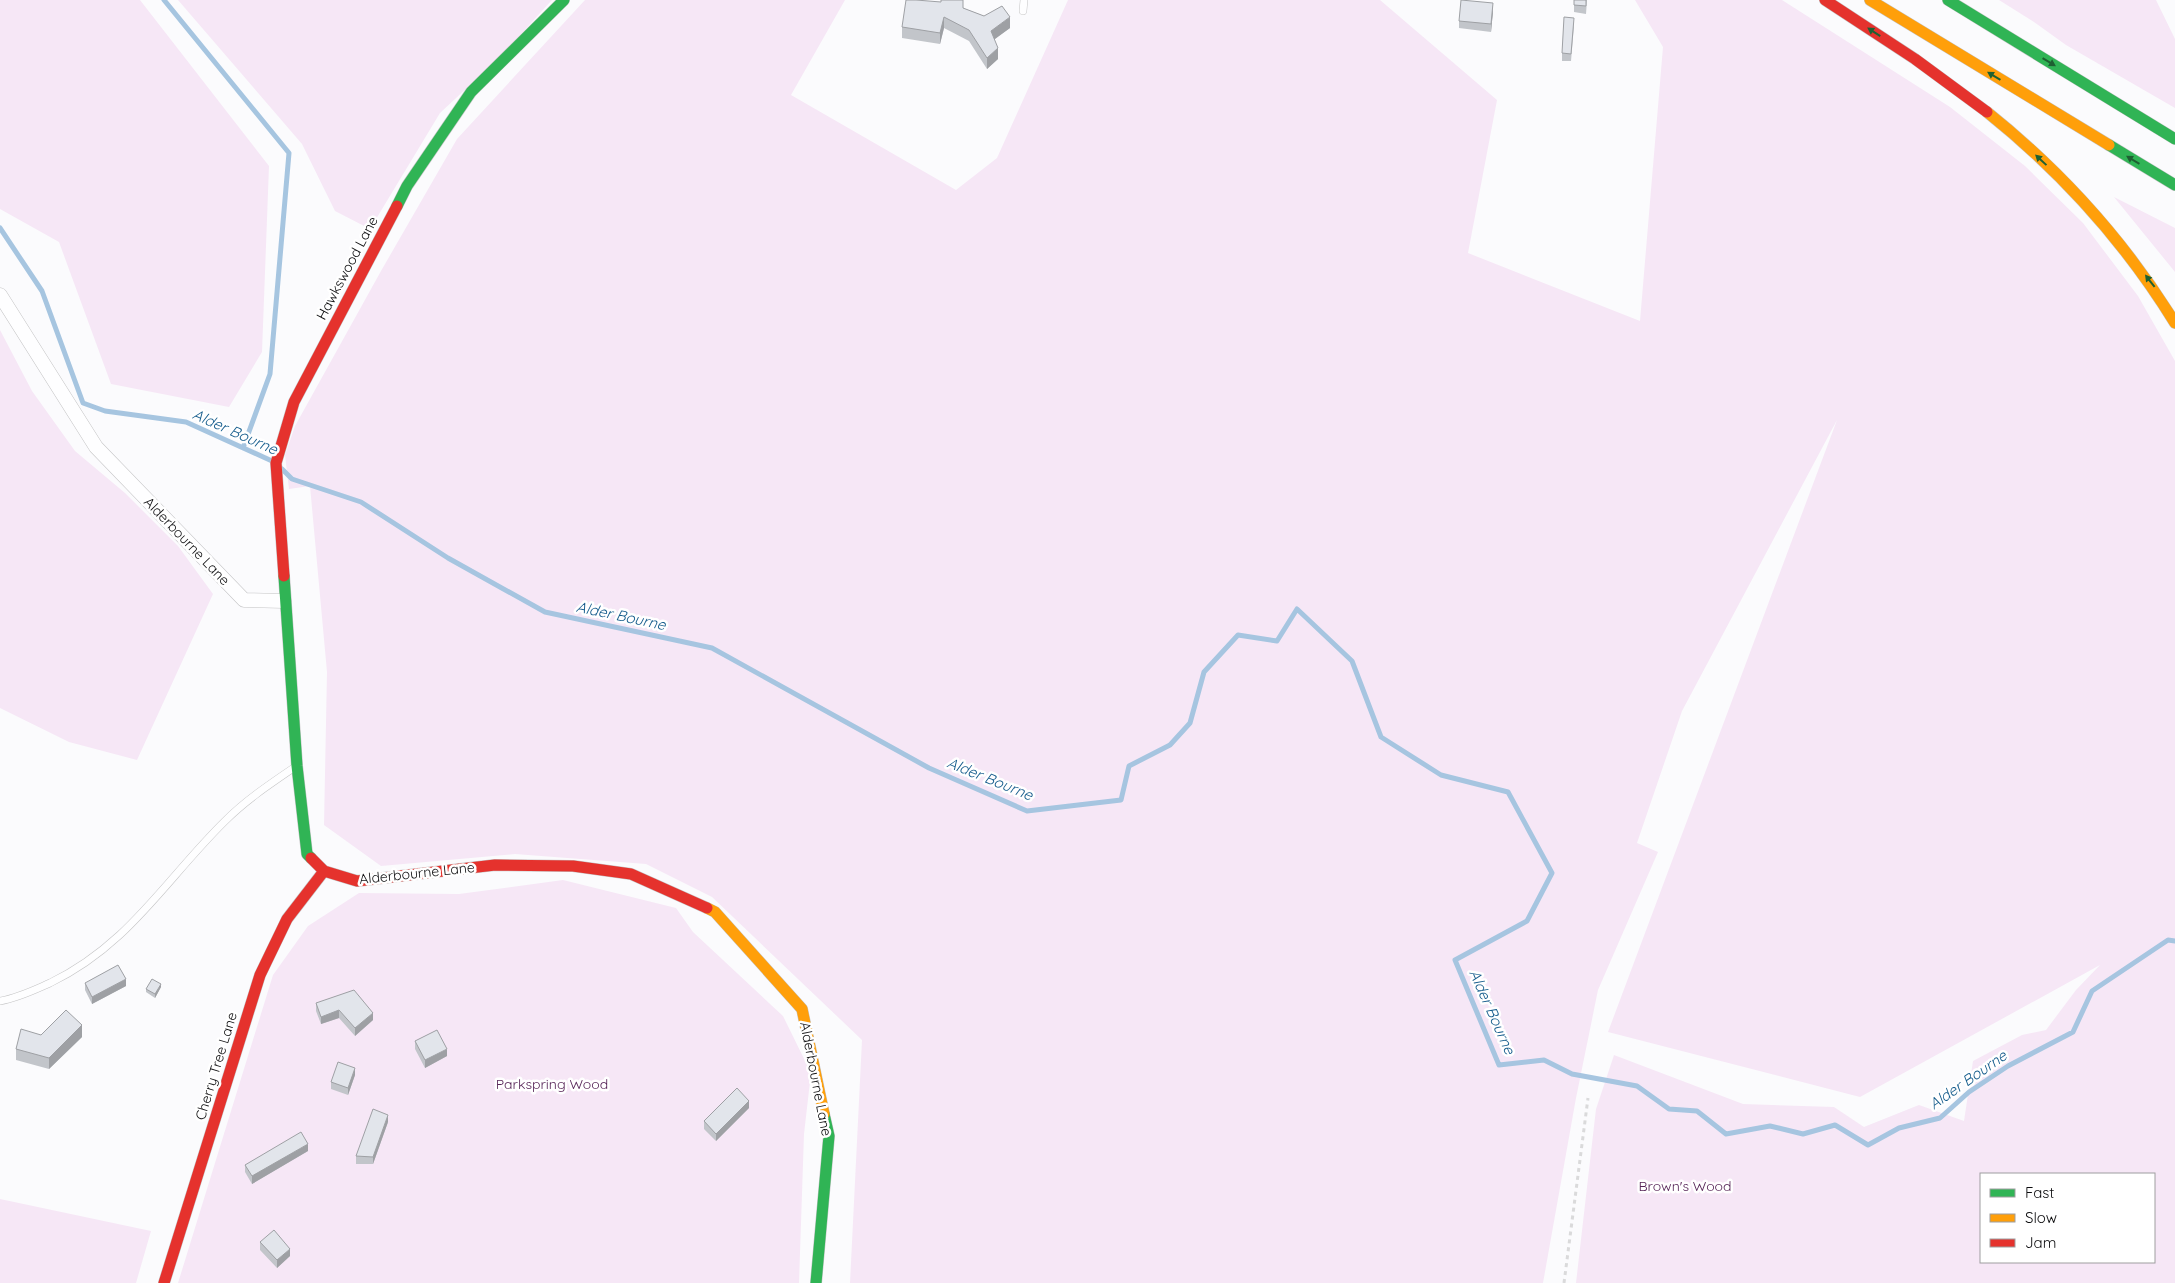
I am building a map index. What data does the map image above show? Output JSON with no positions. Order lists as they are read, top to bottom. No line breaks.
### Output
{"streets":{"main road":["Hawkswood Lane","Alderbourne Lane","Cherry Tree Lane"]},"crossings":[["Hawkswood Lane","Alderbourne Lane"],["Alderbourne Lane","Cherry Tree Lane"]],"water":["Alder Bourne"],"parks":["Parkspring Wood","Brown's Wood"],"legend":["Fast","Slow","Jam"]}
